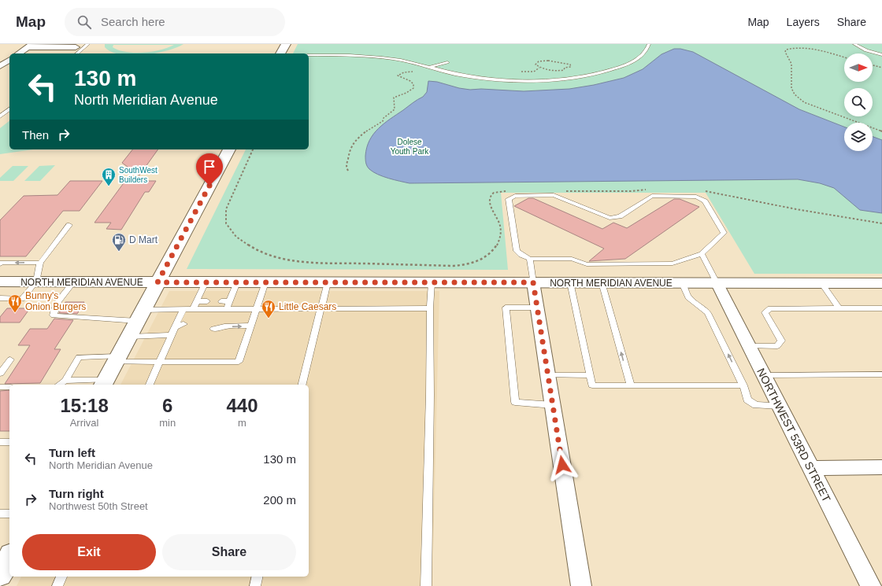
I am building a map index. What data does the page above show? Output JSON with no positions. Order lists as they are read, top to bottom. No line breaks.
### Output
{"streets":{"main road":["NORTH MERIDIAN AVENUE"],"street":["NORTHWEST 53RD STREET"]},"crossings":[["NORTH MERIDIAN AVENUE","NORTHWEST 53RD STREET"]],"parks":["Dolese Youth Park"],"places":{"building":["SouthWest Builders"],"fuel station":["D Mart"],"restaurant":["Bunny's Onion Burgers","Little Caesars"]},"north":"right","page":{"header":"Map","search":"Search here","nav":["Map","Layers","Share"],"turn":["130 m","North Meridian Avenue"],"then":"Then","eta":["15:18","Arrival","6","min","440","m"],"list":[{"name":"Turn left","note":"North Meridian Avenue","value":"130 m"},{"name":"Turn right","note":"Northwest 50th Street","value":"200 m"}],"buttons":["Exit","Share"]}}
